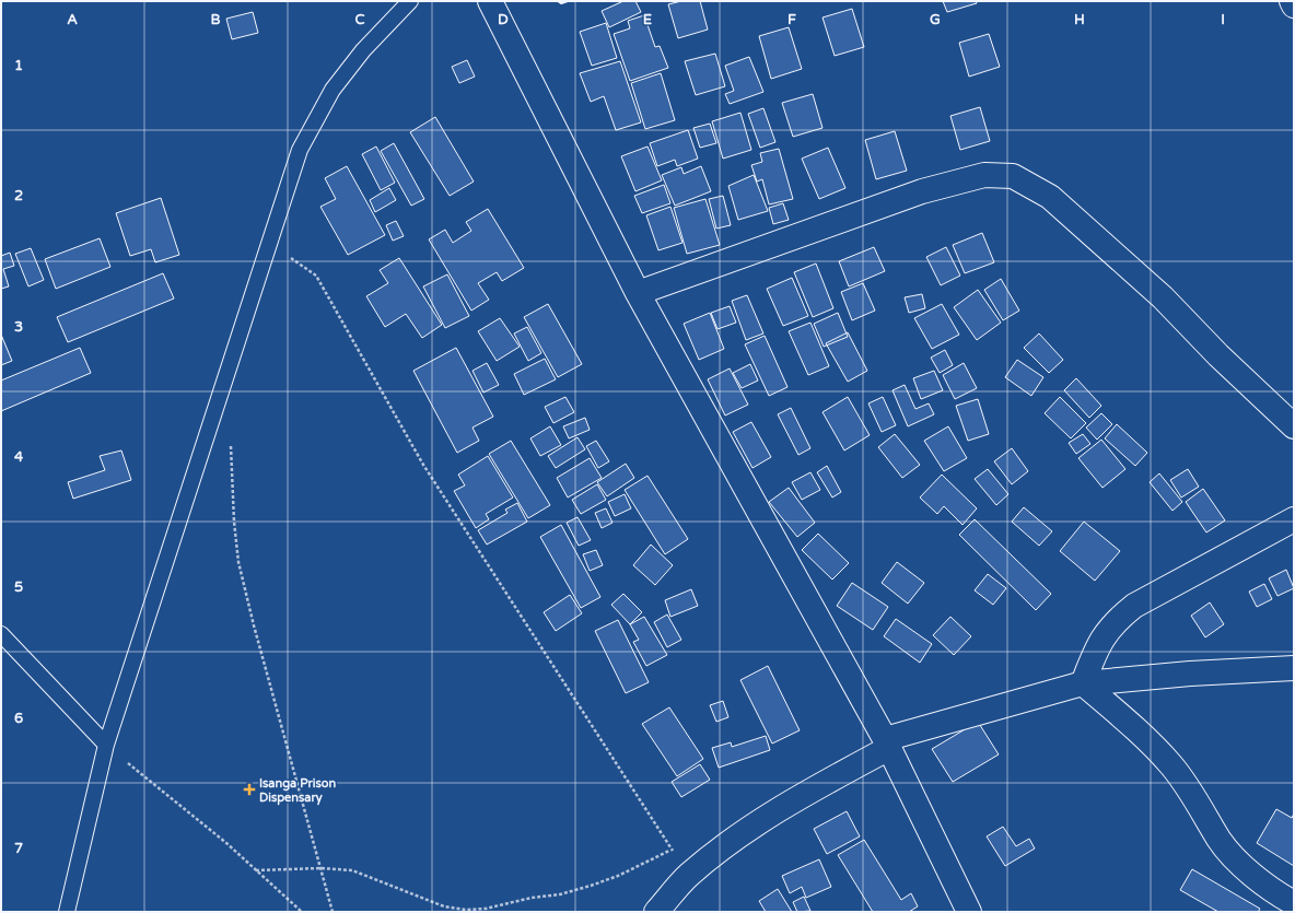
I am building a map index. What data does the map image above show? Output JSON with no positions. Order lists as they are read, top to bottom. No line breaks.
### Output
{"places":{"health":["Isanga Prison Dispensary"]},"grid":{"columns":["A","B","C","D","E","F","G","H","I"],"rows":["1","2","3","4","5","6","7"]}}
